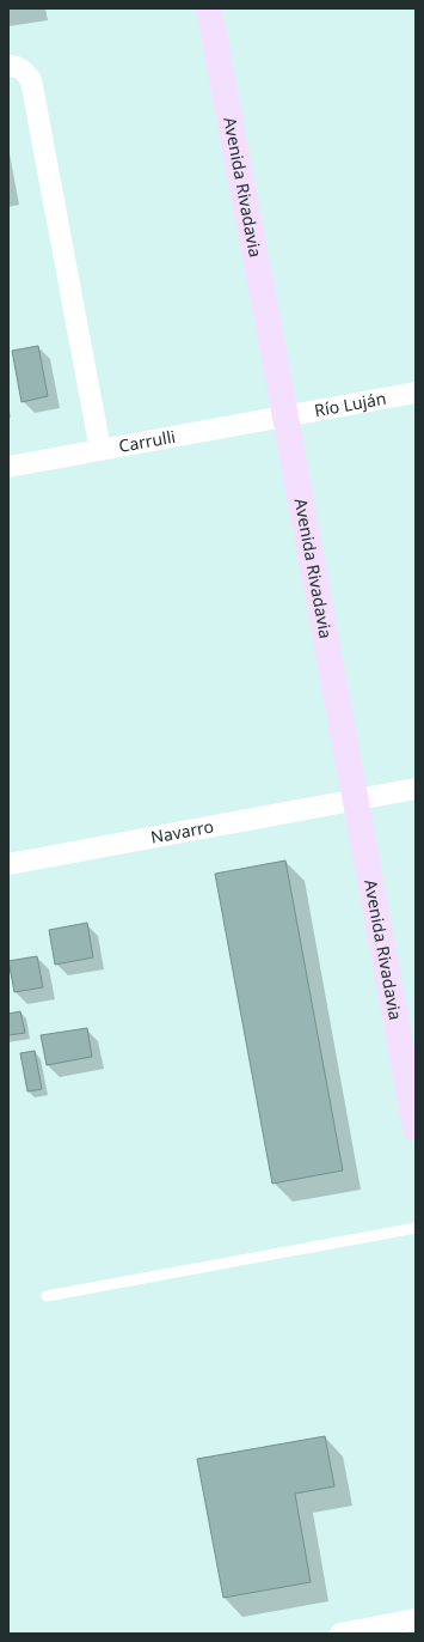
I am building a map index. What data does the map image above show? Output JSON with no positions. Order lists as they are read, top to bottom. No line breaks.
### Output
{"streets":{"main road":["Avenida Rivadavia"],"street":["Río Luján","Carrulli","Navarro"]},"crossings":[["Avenida Rivadavia","Río Luján"],["Avenida Rivadavia","Carrulli"],["Avenida Rivadavia","Navarro"],["Río Luján","Carrulli"]]}
